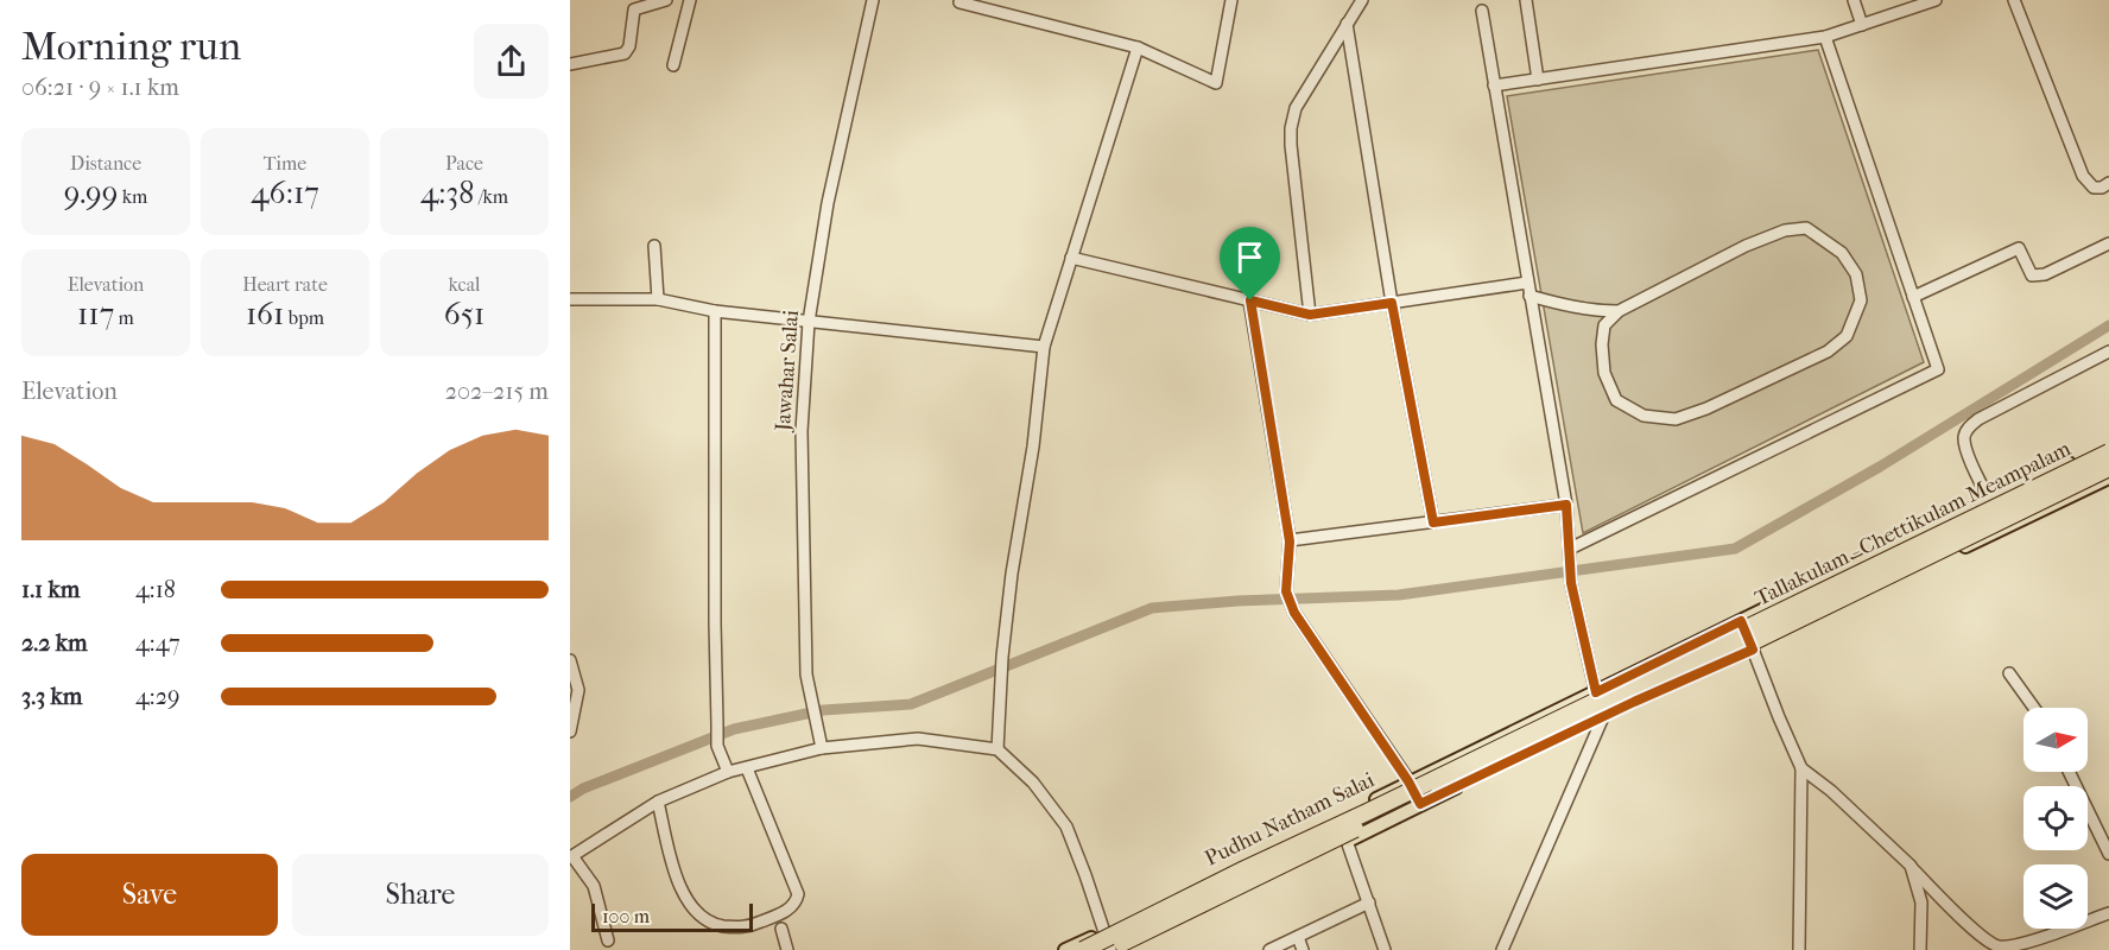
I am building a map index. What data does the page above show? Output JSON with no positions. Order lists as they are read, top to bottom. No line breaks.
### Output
{"streets":{"highway":["Tallakulam - Chettikulam Meampalam"],"main road":["Pudhu Natham Salai"],"street":["Jawahar Salai"]},"scale_bar":"100 m","north":"right","page":{"heading":["Morning run","06:21 · 9 × 1.1 km"],"stats":[["Distance","9.99 km"],["Time","46:17"],["Pace","4:38 /km"],["Elevation","117 m"],["Heart rate","161 bpm"],["kcal","651"]],"chart":["Elevation","202–215 m"],"list":[{"name":"1.1 km","note":"4:18"},{"name":"2.2 km","note":"4:47"},{"name":"3.3 km","note":"4:29"}],"buttons":["Save","Share"],"scale":"100 m"}}
